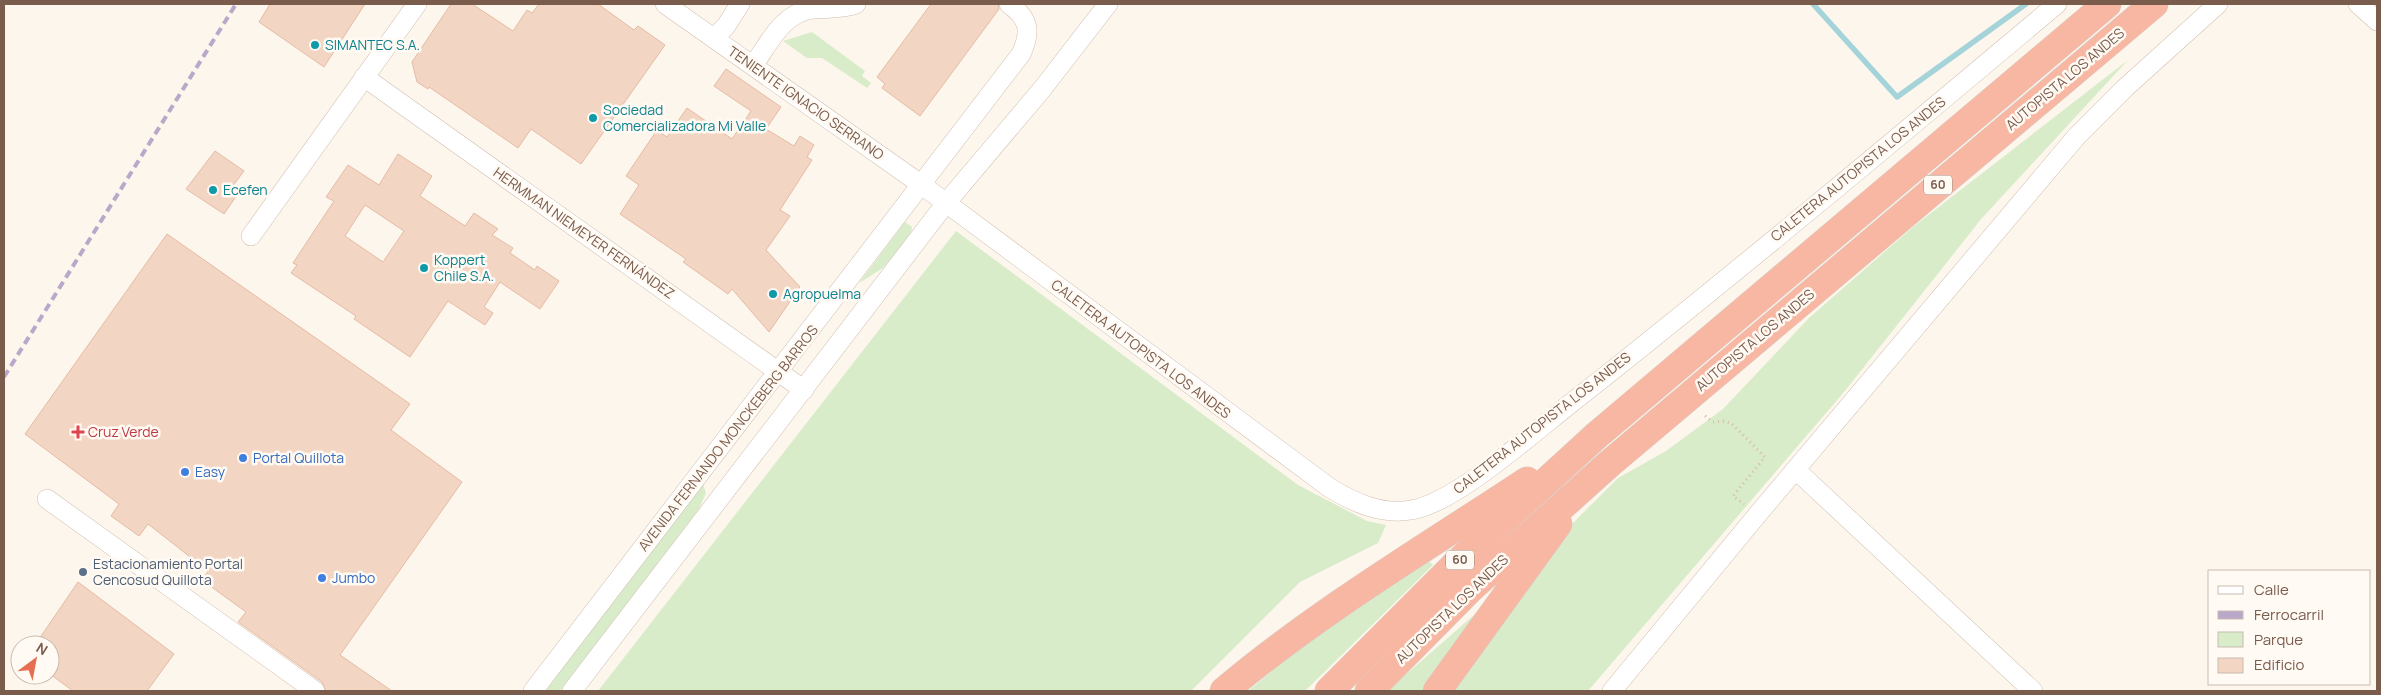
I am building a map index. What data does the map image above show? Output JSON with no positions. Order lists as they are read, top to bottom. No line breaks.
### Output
{"streets":{"highway":["AUTOPISTA LOS ANDES","60"],"street":["TENIENTE IGNACIO SERRANO","CALETERA AUTOPISTA LOS ANDES","HERMMAN NIEMEYER FERNÁNDEZ","AVENIDA FERNANDO MONCKEBERG BARROS"]},"crossings":[["TENIENTE IGNACIO SERRANO","CALETERA AUTOPISTA LOS ANDES"],["TENIENTE IGNACIO SERRANO","AVENIDA FERNANDO MONCKEBERG BARROS"],["HERMMAN NIEMEYER FERNÁNDEZ","AVENIDA FERNANDO MONCKEBERG BARROS"]],"places":{"other":["SIMANTEC S.A.","Sociedad Comercializadora Mi Valle","Ecefen","Koppert Chile S.A.","Agropuelma","Portal Quillota","Easy","Estacionamiento Portal Cencosud Quillota","Jumbo"],"health":["Cruz Verde"]},"legend":["Calle","Ferrocarril","Parque","Edificio"],"north":"top right"}
